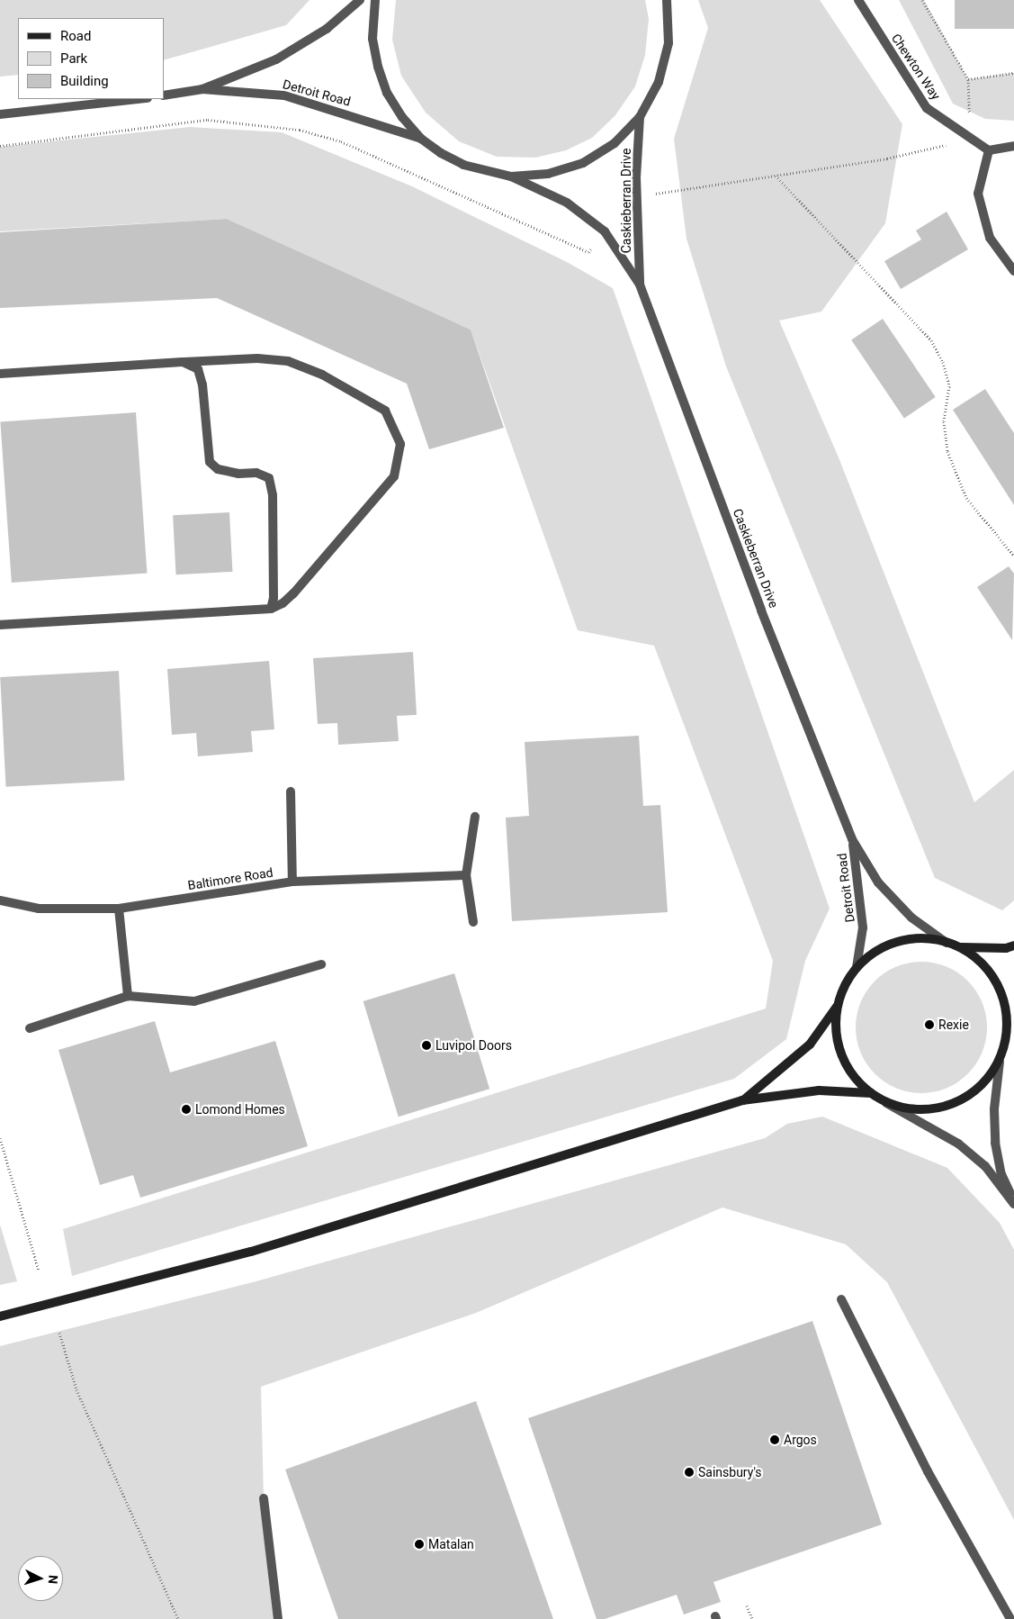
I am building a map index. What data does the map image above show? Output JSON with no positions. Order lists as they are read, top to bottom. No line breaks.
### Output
{"streets":{"street":["Chewton Way","Detroit Road","Caskieberran Drive","Baltimore Road"]},"crossings":[["Detroit Road","Caskieberran Drive"]],"places":["Rexie","Luvipol Doors","Lomond Homes","Argos","Sainsbury's","Matalan"],"legend":["Road","Park","Building"],"north":"right"}
